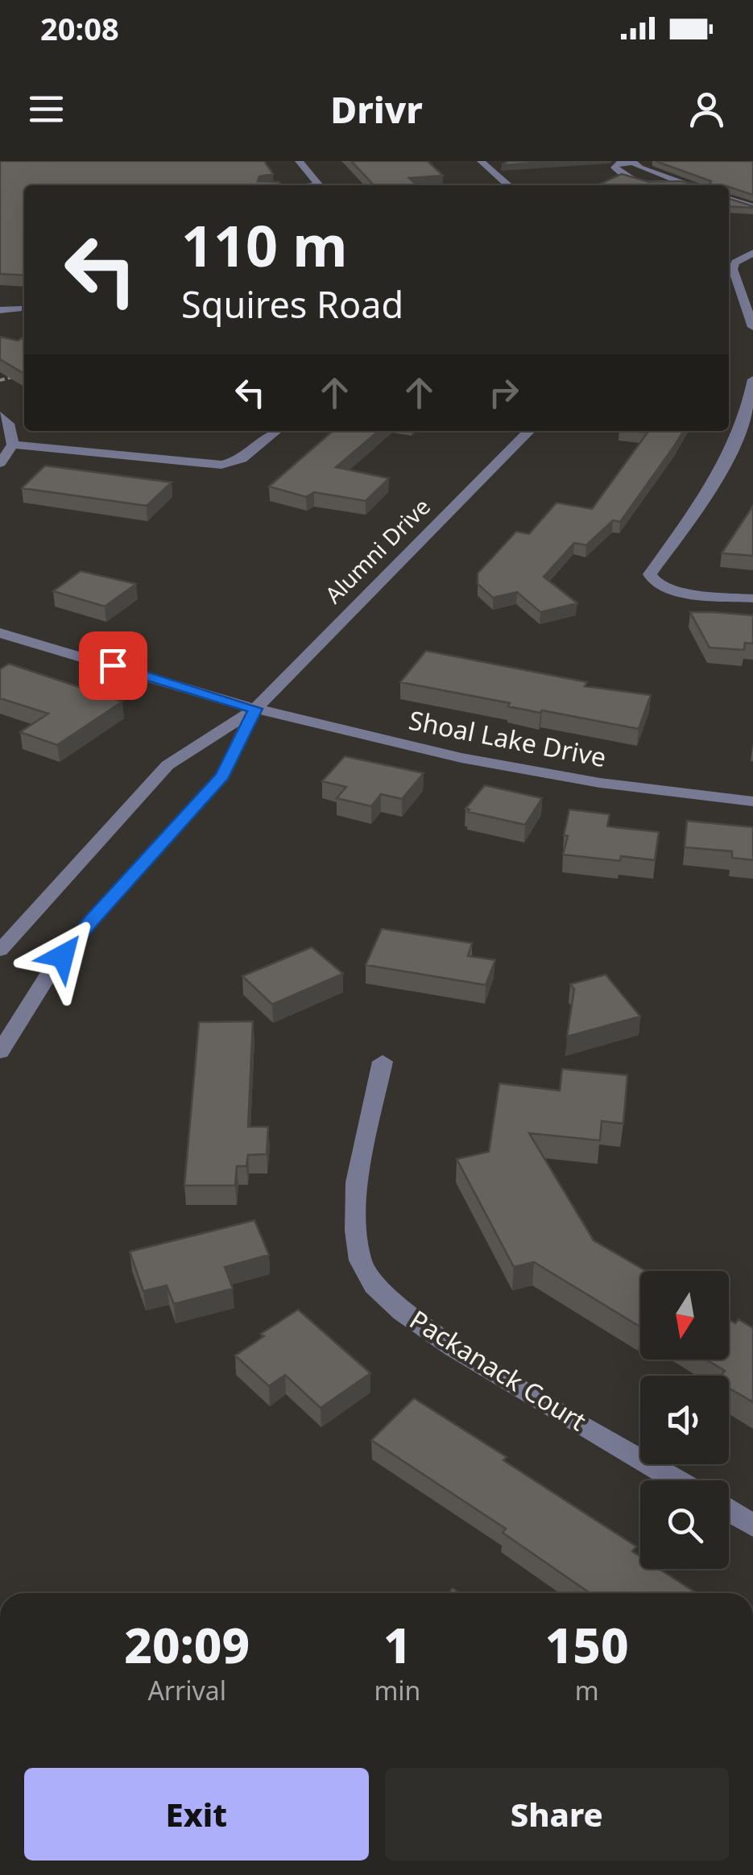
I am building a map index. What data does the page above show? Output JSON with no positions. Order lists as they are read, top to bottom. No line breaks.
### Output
{"streets":{"street":["Alumni Drive","Shoal Lake Drive","Packanack Court"]},"crossings":[["Alumni Drive","Shoal Lake Drive"]],"north":"bottom","page":{"status":"20:08","header":"Drivr","turn":["110 m","Squires Road"],"eta":["20:09","Arrival","1","min","150","m"],"buttons":["Exit","Share"]}}
